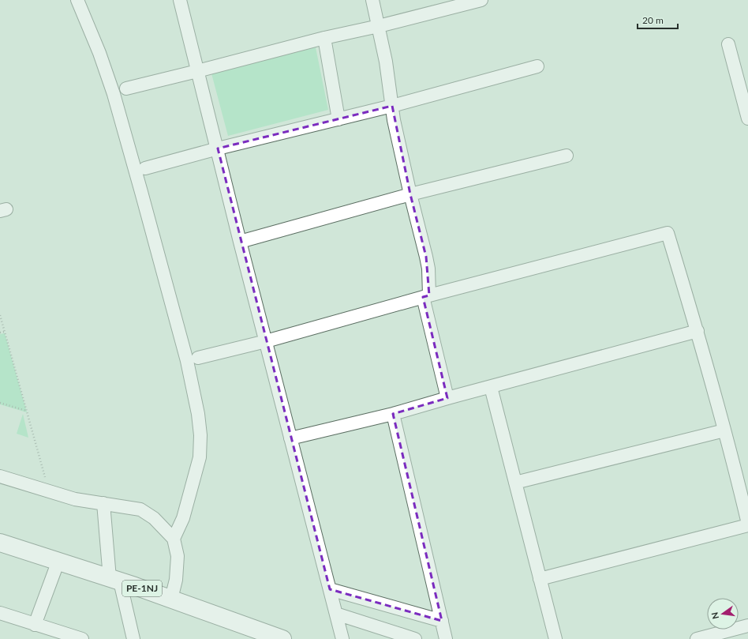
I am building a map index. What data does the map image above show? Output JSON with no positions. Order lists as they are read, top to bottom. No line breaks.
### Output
{"streets":{"highway":["PE-1NJ"]},"scale_bar":"20 m","north":"left"}
